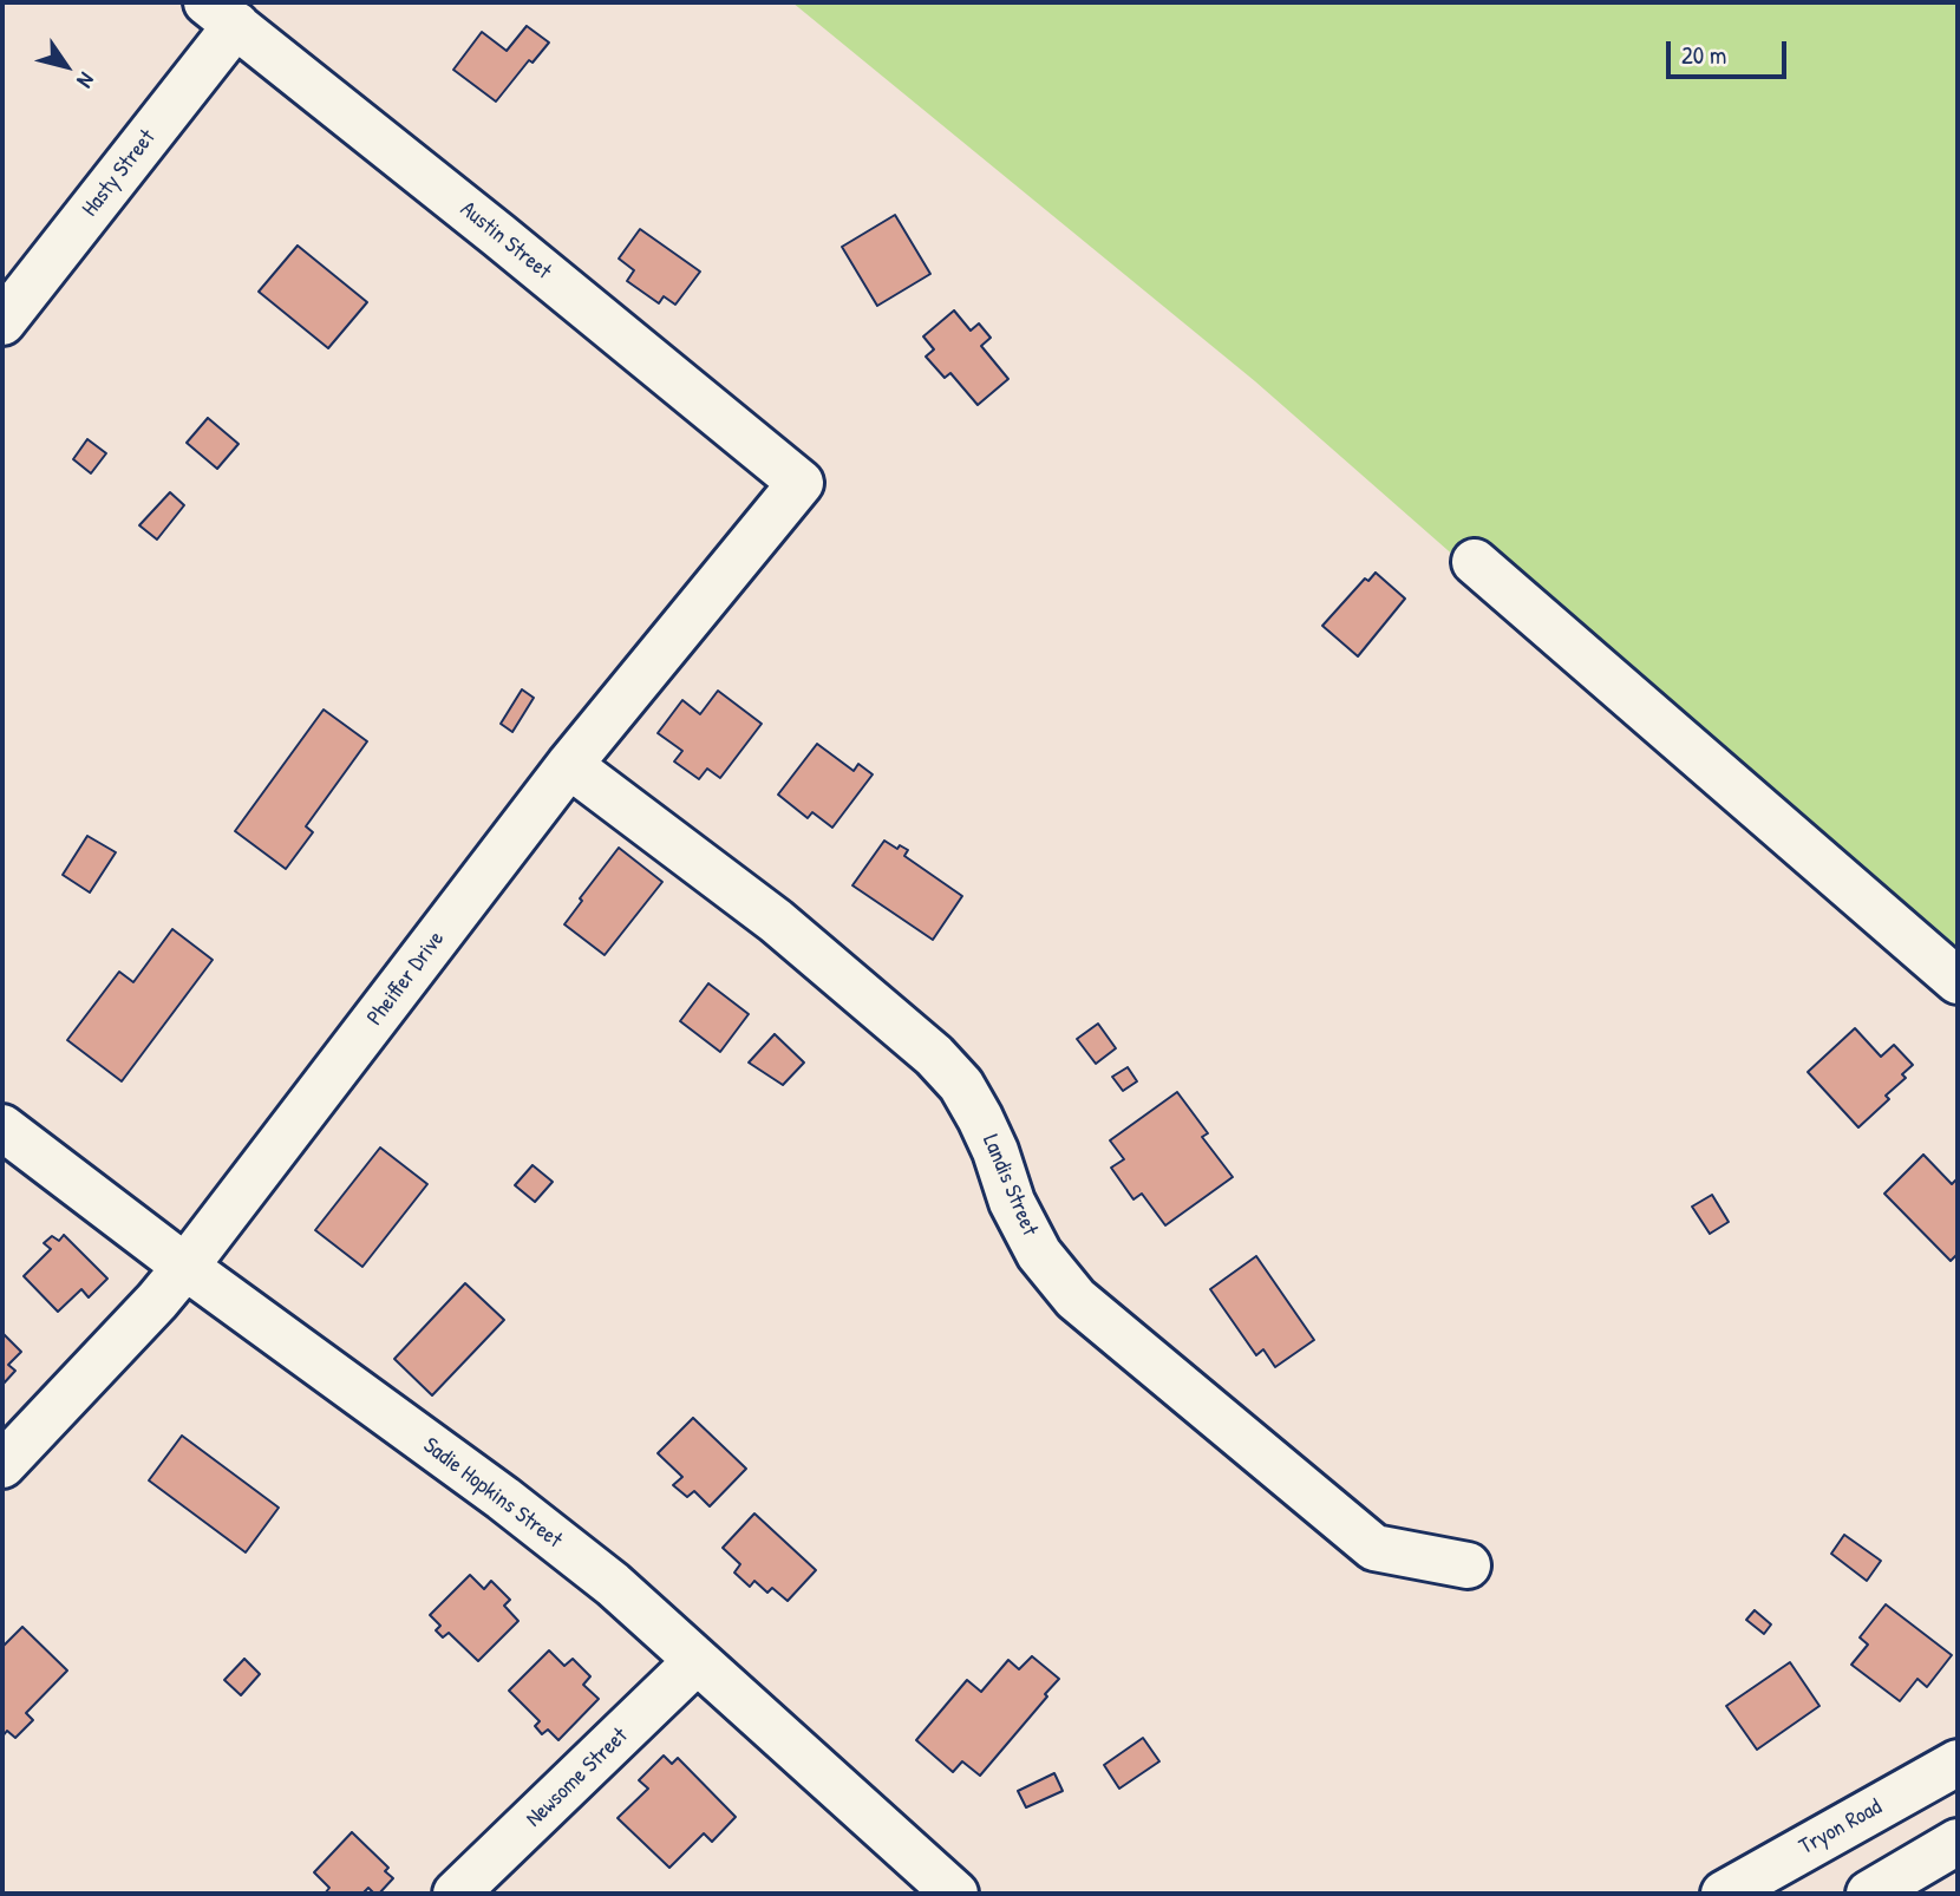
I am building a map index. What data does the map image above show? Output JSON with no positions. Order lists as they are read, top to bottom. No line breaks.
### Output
{"streets":{"street":["Hasty Street","Austin Street","Pheiffer Drive","Landis Street","Sadie Hopkins Street","Newsome Street","Tryon Road"]},"crossings":[["Hasty Street","Austin Street"],["Austin Street","Pheiffer Drive"],["Pheiffer Drive","Landis Street"],["Pheiffer Drive","Sadie Hopkins Street"],["Sadie Hopkins Street","Newsome Street"]],"scale_bar":"20 m","north":"bottom right"}
